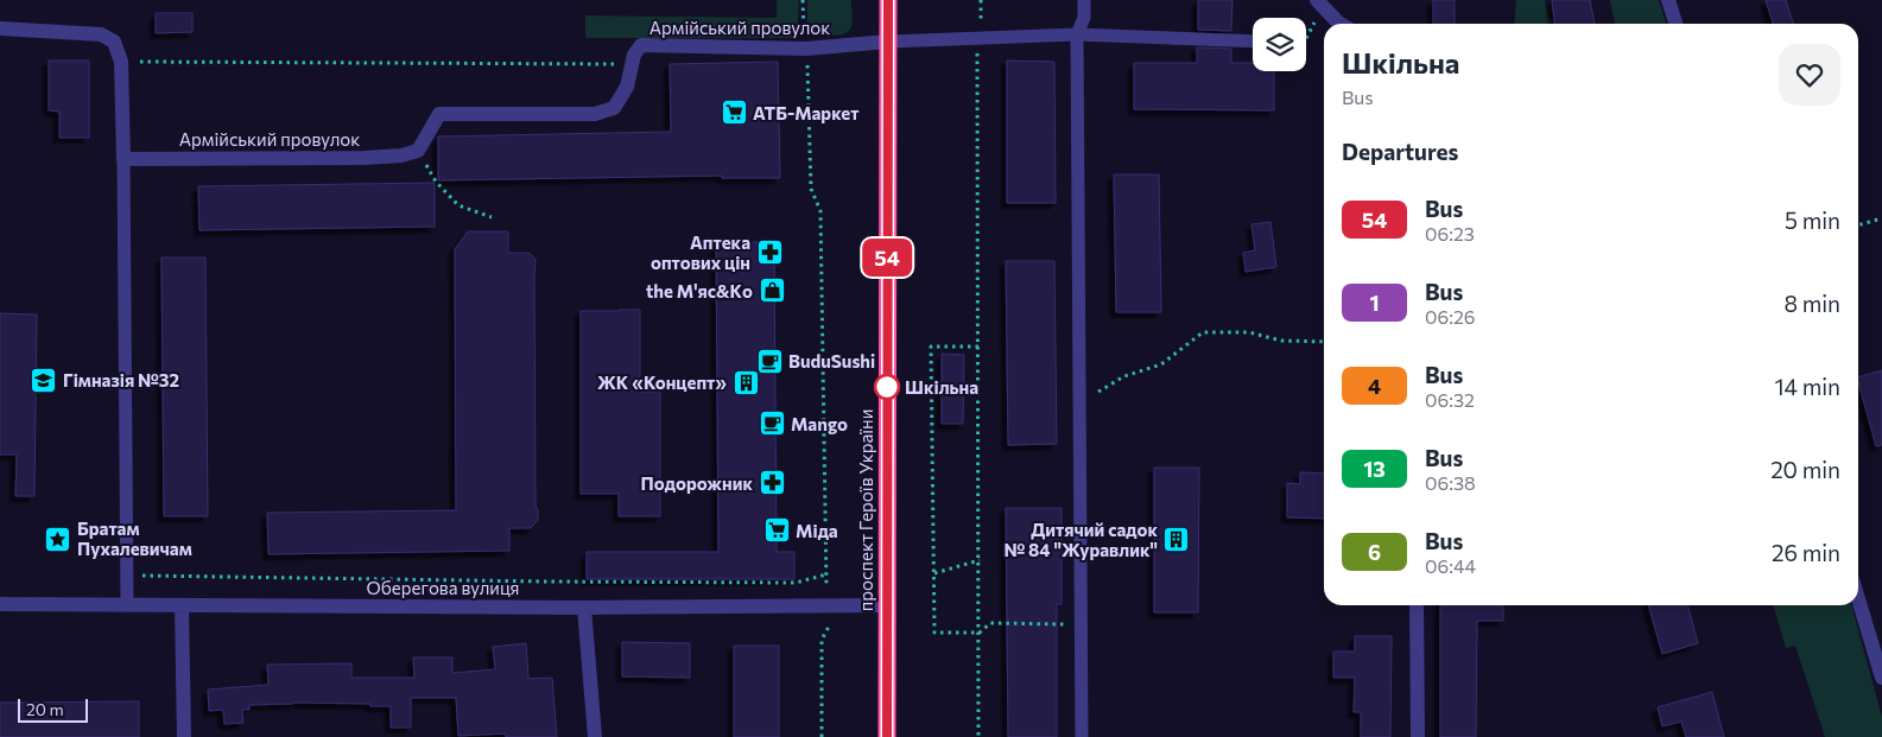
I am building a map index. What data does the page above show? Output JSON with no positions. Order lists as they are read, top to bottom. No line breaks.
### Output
{"streets":{"highway":["проспект Героїв України"],"street":["Армійський провулок","Оберегова вулиця"]},"crossings":[["Армійський провулок","проспект Героїв України"],["проспект Героїв України","Оберегова вулиця"]],"places":{"supermarket":["АТБ-Маркет","Міда"],"pharmacy":["Аптека оптових цін","Подорожник"],"shop":["the М'яс&Kо"],"cafe":["BuduSushi","Mango"],"school or university":["Гімназія №32"],"building":["ЖК «Концепт»","Дитячий садок № 84 \"Журавлик\""],"other":["Шкільна"],"place":["Братам Пухалевичам"]},"lines":["bus line 54"],"scale_bar":"20 m","page":{"on_map":"54","heading":[["Шкільна","Bus"],"Departures"],"list":[{"mark":"54","name":"Bus","note":"06:23","value":"5 min"},{"mark":"1","name":"Bus","note":"06:26","value":"8 min"},{"mark":"4","name":"Bus","note":"06:32","value":"14 min"},{"mark":"13","name":"Bus","note":"06:38","value":"20 min"},{"mark":"6","name":"Bus","note":"06:44","value":"26 min"}],"scale":"20 m"}}
